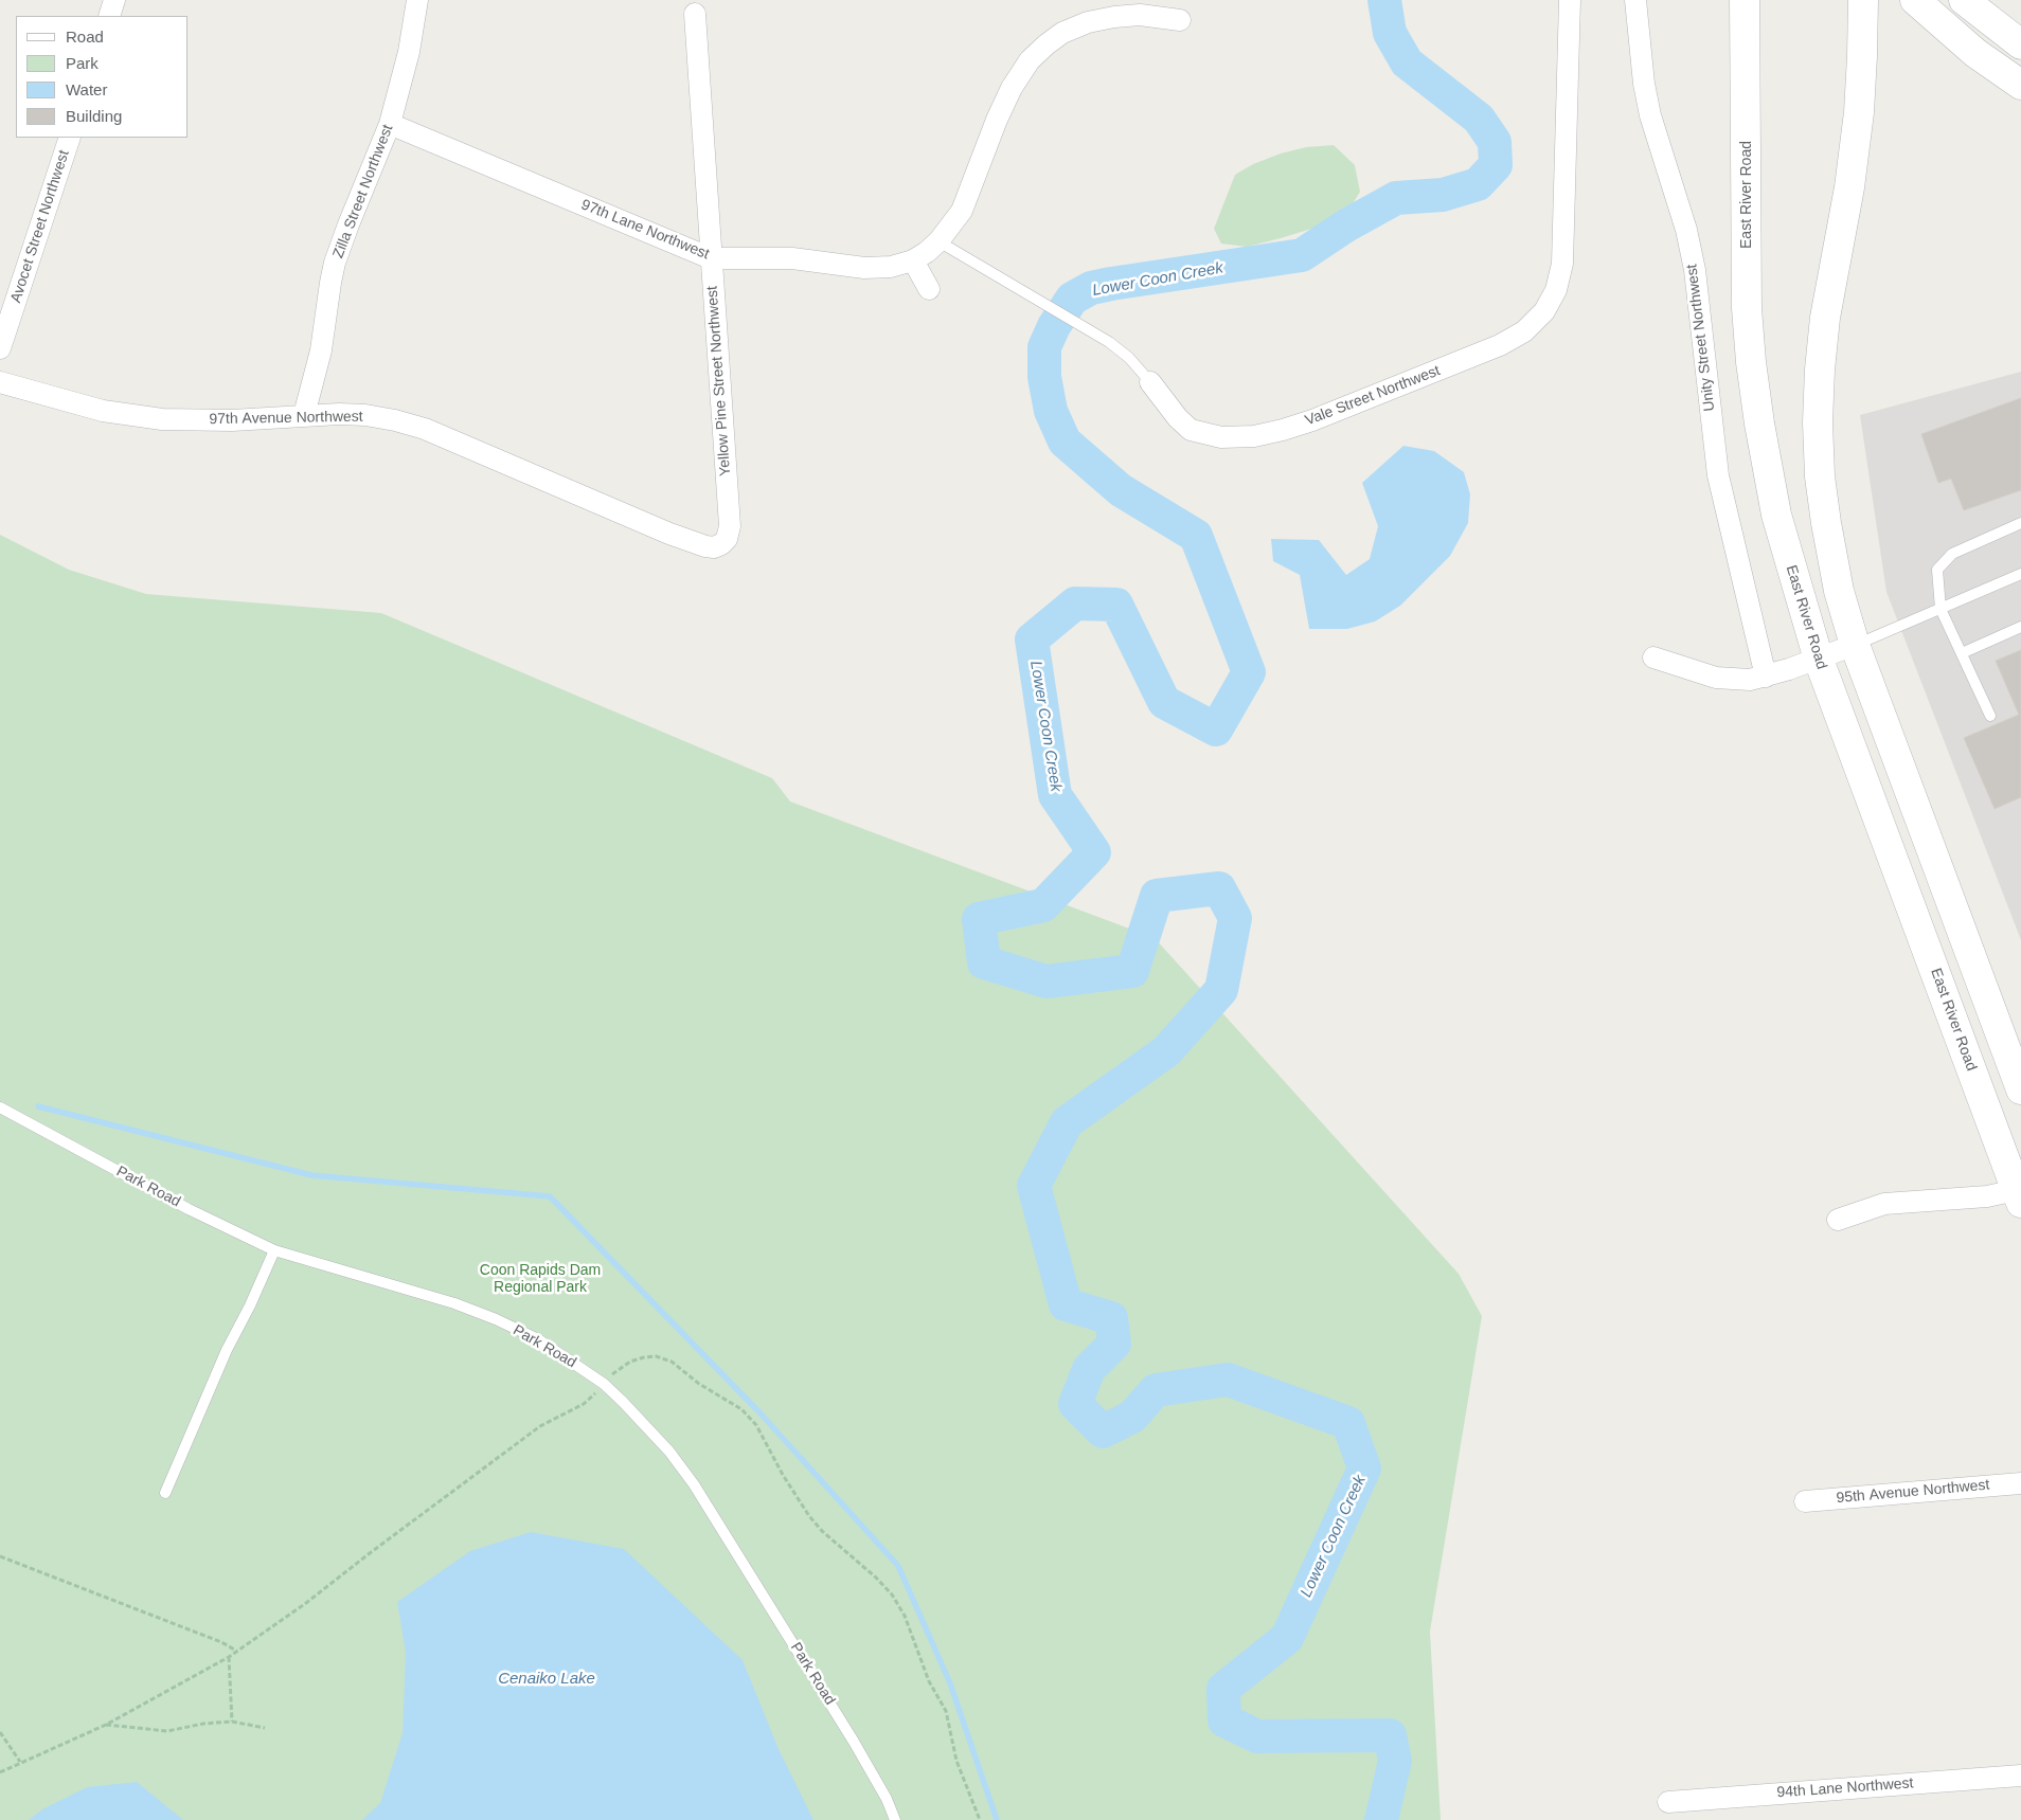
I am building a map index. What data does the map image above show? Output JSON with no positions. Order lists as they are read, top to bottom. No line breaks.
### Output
{"streets":{"main road":["East River Road"],"street":["Zilla Street Northwest","Avocet Street Northwest","97th Lane Northwest","Unity Street Northwest","Yellow Pine Street Northwest","Vale Street Northwest","97th Avenue Northwest","95th Avenue Northwest","94th Lane Northwest"],"lane":["Park Road"]},"crossings":[["Zilla Street Northwest","97th Lane Northwest"],["Zilla Street Northwest","97th Avenue Northwest"],["97th Lane Northwest","Yellow Pine Street Northwest"],["97th Lane Northwest","Vale Street Northwest"],["Yellow Pine Street Northwest","97th Avenue Northwest"]],"water":["Lower Coon Creek","Cenaiko Lake"],"parks":["Coon Rapids Dam Regional Park"],"legend":["Road","Park","Water","Building"]}
